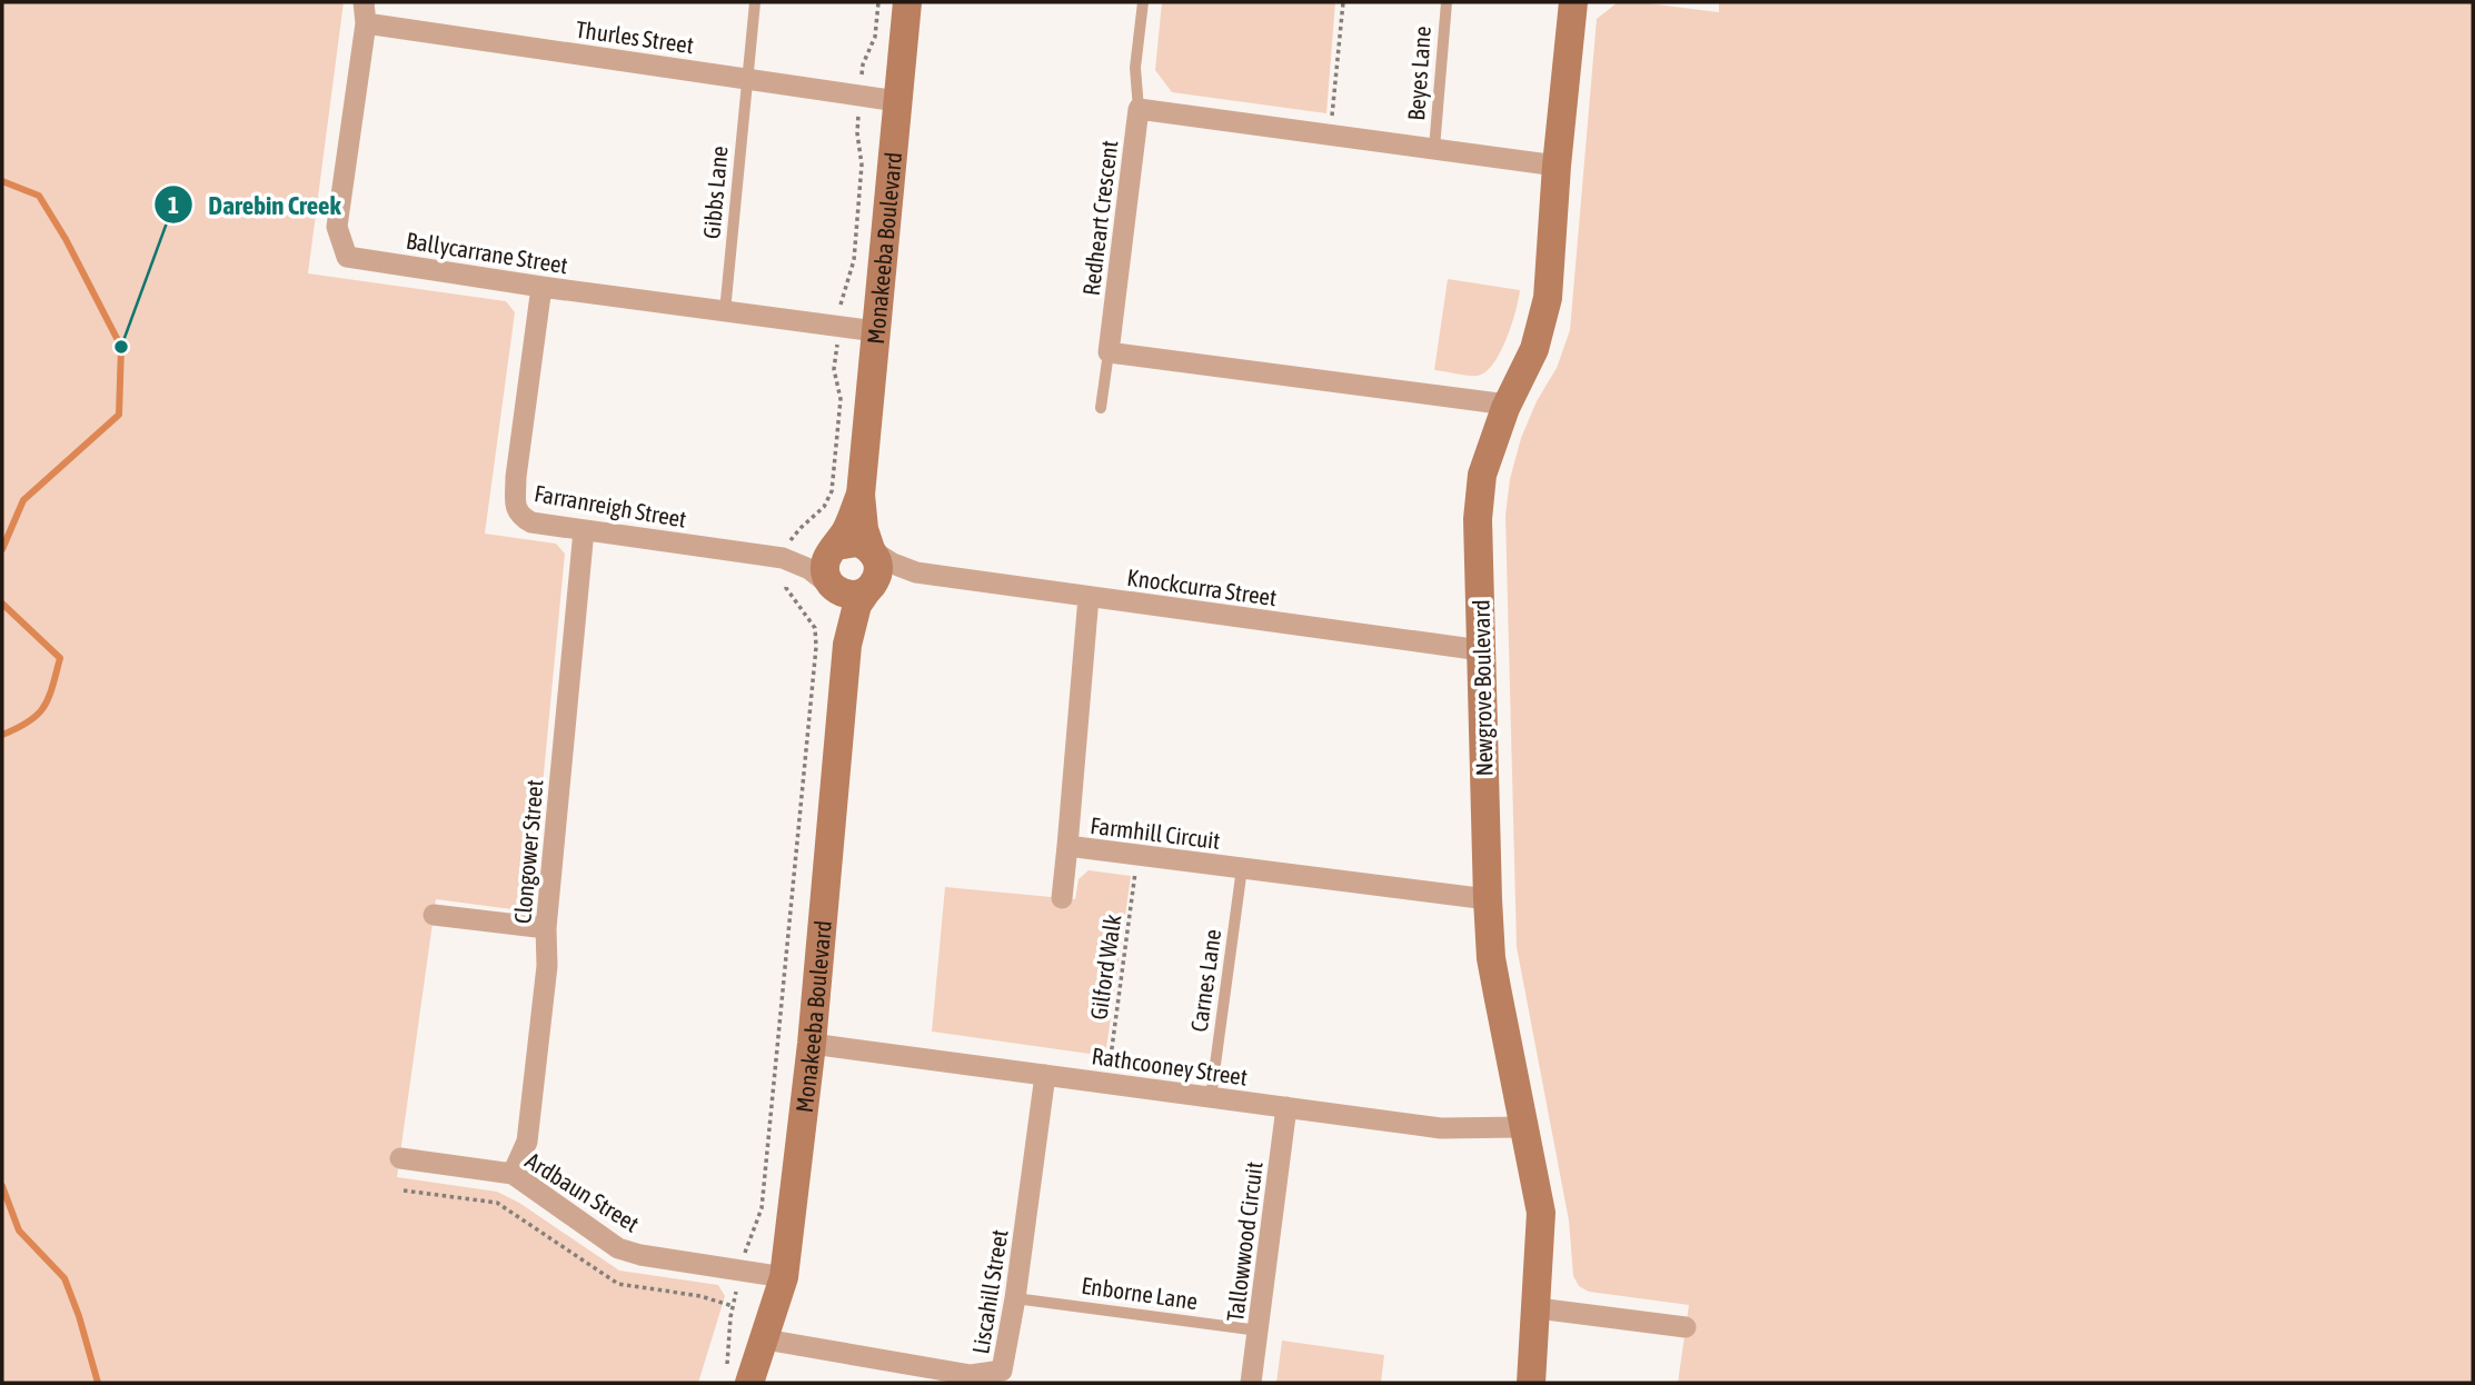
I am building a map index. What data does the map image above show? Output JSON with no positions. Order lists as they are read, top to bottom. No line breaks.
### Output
{"streets":{"street":["Thurles Street","Redheart Crescent","Monakeeba Boulevard","Ballycarrane Street","Farranreigh Street","Knockcurra Street","Newgrove Boulevard","Farmhill Circuit","Clongower Street","Rathcooney Street","Ardbaun Street","Tallowwood Circuit","Liscahill Street"],"lane":["Beyes Lane","Gibbs Lane","Carnes Lane","Enborne Lane"],"path":["Gilford Walk"]},"crossings":[["Thurles Street","Gibbs Lane"],["Thurles Street","Monakeeba Boulevard"],["Thurles Street","Ballycarrane Street"],["Gibbs Lane","Ballycarrane Street"],["Monakeeba Boulevard","Ballycarrane Street"],["Monakeeba Boulevard","Farranreigh Street"],["Monakeeba Boulevard","Knockcurra Street"],["Monakeeba Boulevard","Rathcooney Street"],["Monakeeba Boulevard","Ardbaun Street"],["Monakeeba Boulevard","Liscahill Street"],["Ballycarrane Street","Farranreigh Street"],["Farranreigh Street","Knockcurra Street"],["Farranreigh Street","Clongower Street"],["Knockcurra Street","Newgrove Boulevard"],["Knockcurra Street","Farmhill Circuit"],["Newgrove Boulevard","Farmhill Circuit"],["Newgrove Boulevard","Rathcooney Street"],["Farmhill Circuit","Gilford Walk"],["Farmhill Circuit","Carnes Lane"],["Clongower Street","Ardbaun Street"],["Gilford Walk","Rathcooney Street"],["Carnes Lane","Rathcooney Street"],["Rathcooney Street","Tallowwood Circuit"],["Rathcooney Street","Liscahill Street"],["Tallowwood Circuit","Enborne Lane"],["Liscahill Street","Enborne Lane"]],"places":["Darebin Creek"]}
